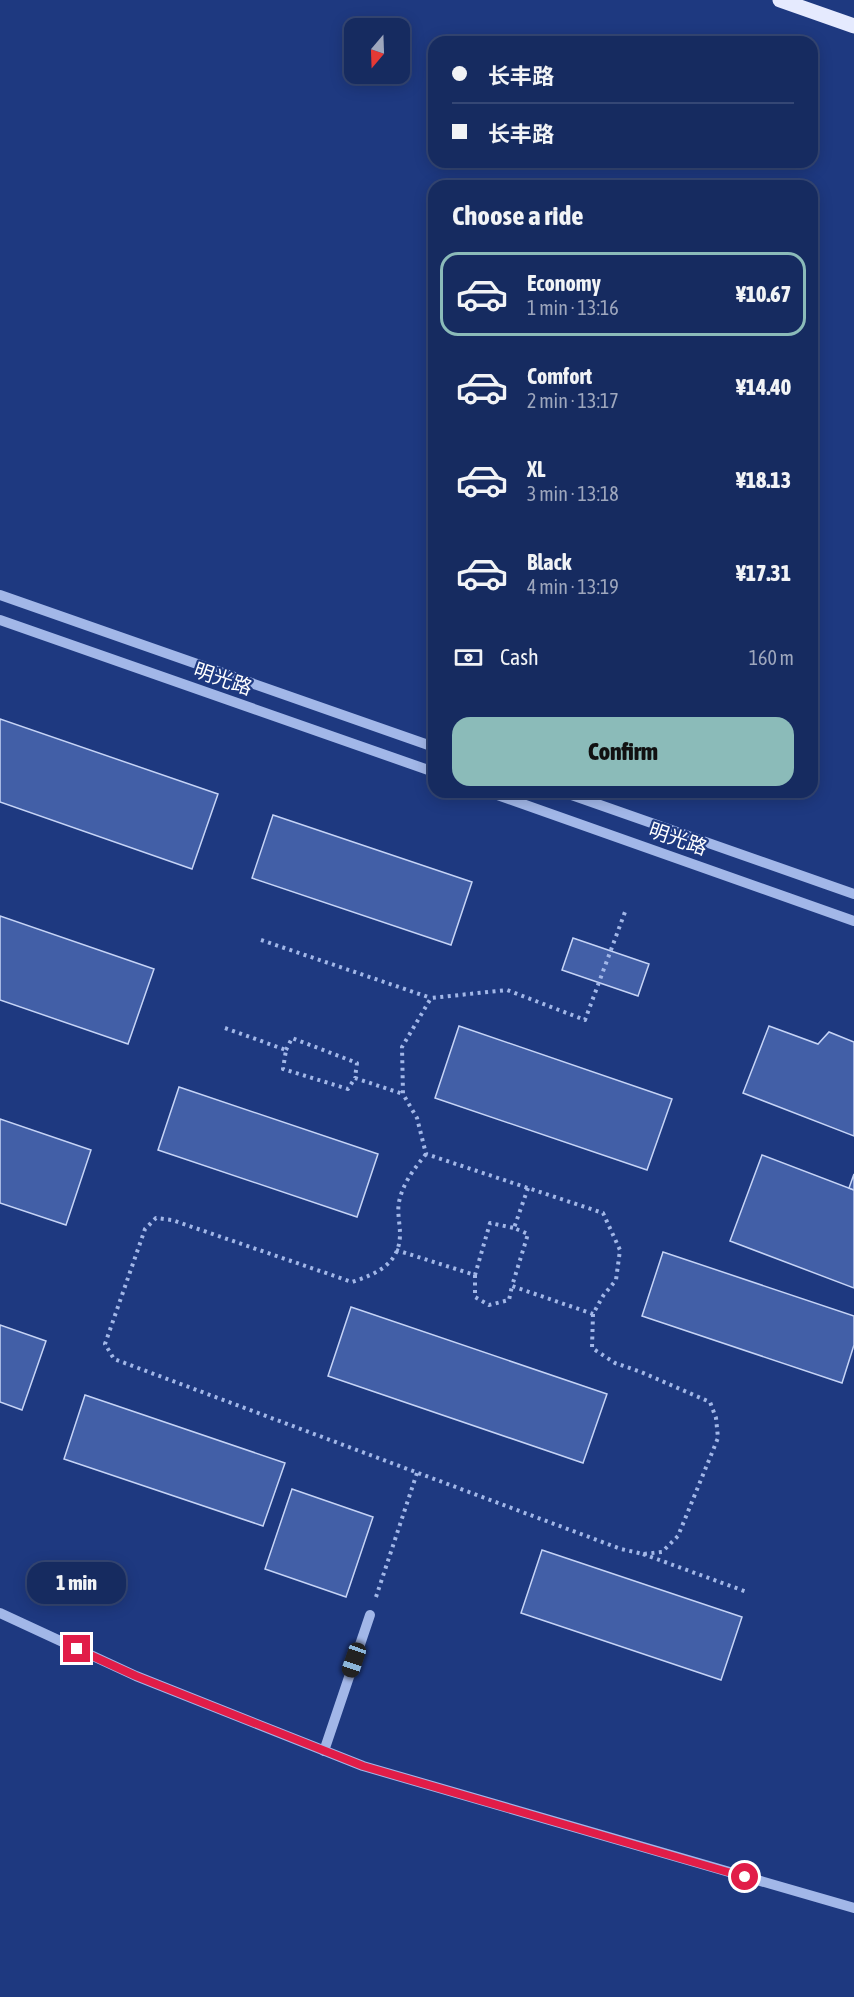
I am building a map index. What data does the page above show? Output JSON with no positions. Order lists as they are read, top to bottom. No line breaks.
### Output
{"streets":{"street":["明光路"]},"north":"bottom","page":{"banner":["长丰路","长丰路"],"heading":"Choose a ride","list":[{"name":"Economy","note":"1 min · 13:16","value":"¥10.67"},{"name":"Comfort","note":"2 min · 13:17","value":"¥14.40"},{"name":"XL","note":"3 min · 13:18","value":"¥18.13"},{"name":"Black","note":"4 min · 13:19","value":"¥17.31"}],"pay":["Cash","160 m"],"buttons":"Confirm","bubble":"1 min"}}
